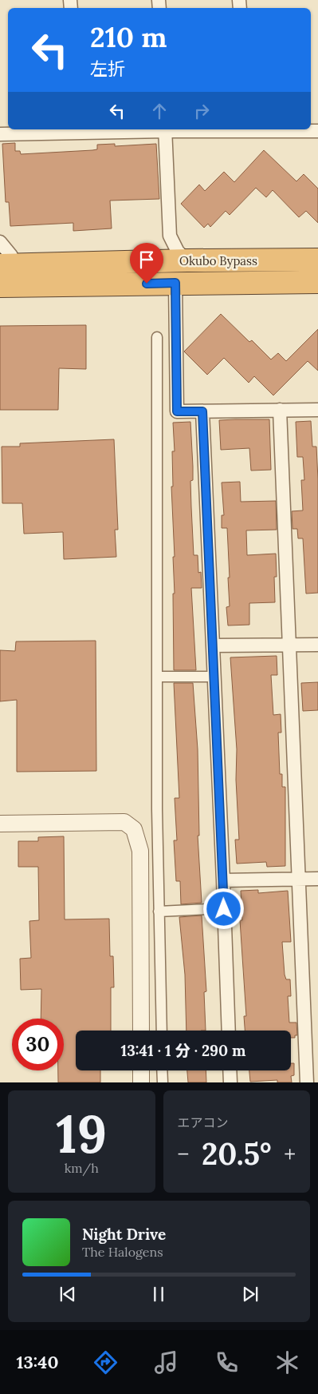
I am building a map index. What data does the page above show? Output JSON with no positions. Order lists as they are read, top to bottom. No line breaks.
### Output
{"streets":{"highway":["Okubo Bypass"]},"page":{"turn":["210 m","左折"],"limit":"30","trip":"13:41 · 1 分 · 290 m","tile":[["19","km/h"],"エアコン"],"heat":["−","20.5°","+"],"song":["Night Drive","The Halogens"],"tabs":"13:40"}}
